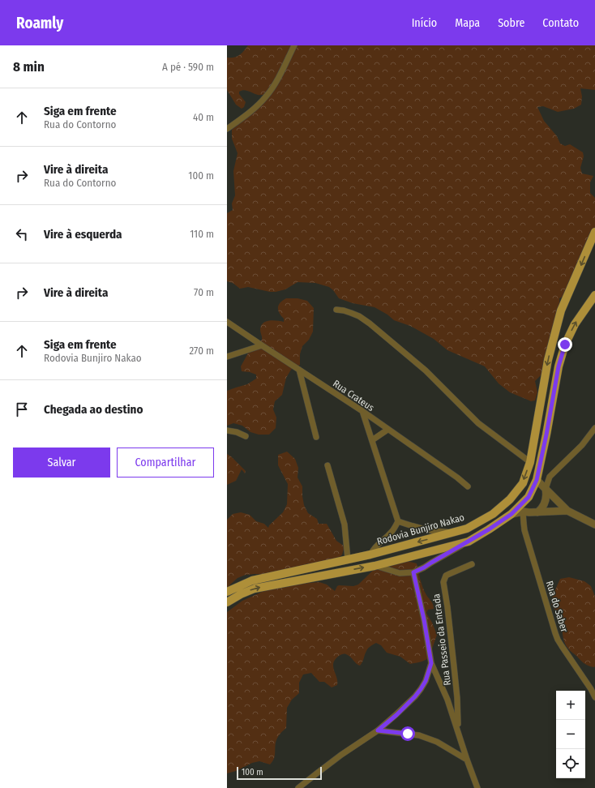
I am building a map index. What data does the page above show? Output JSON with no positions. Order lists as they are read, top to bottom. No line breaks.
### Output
{"streets":{"main road":["Rodovia Bunjiro Nakao"],"street":["Rua Crateus","Rua do Saber","Rua Passeio da Entrada"]},"scale_bar":"100 m","page":{"header":"Roamly","nav":["Início","Mapa","Sobre","Contato"],"heading":["8 min","A pé · 590 m"],"list":[["Siga em frente","Rua do Contorno","40 m"],["Vire à direita","Rua do Contorno","100 m"],["Vire à esquerda","110 m"],["Vire à direita","70 m"],["Siga em frente","Rodovia Bunjiro Nakao","270 m"],"Chegada ao destino"],"buttons":["Salvar","Compartilhar"],"map_buttons":["+","−"],"scale":"100 m"}}
